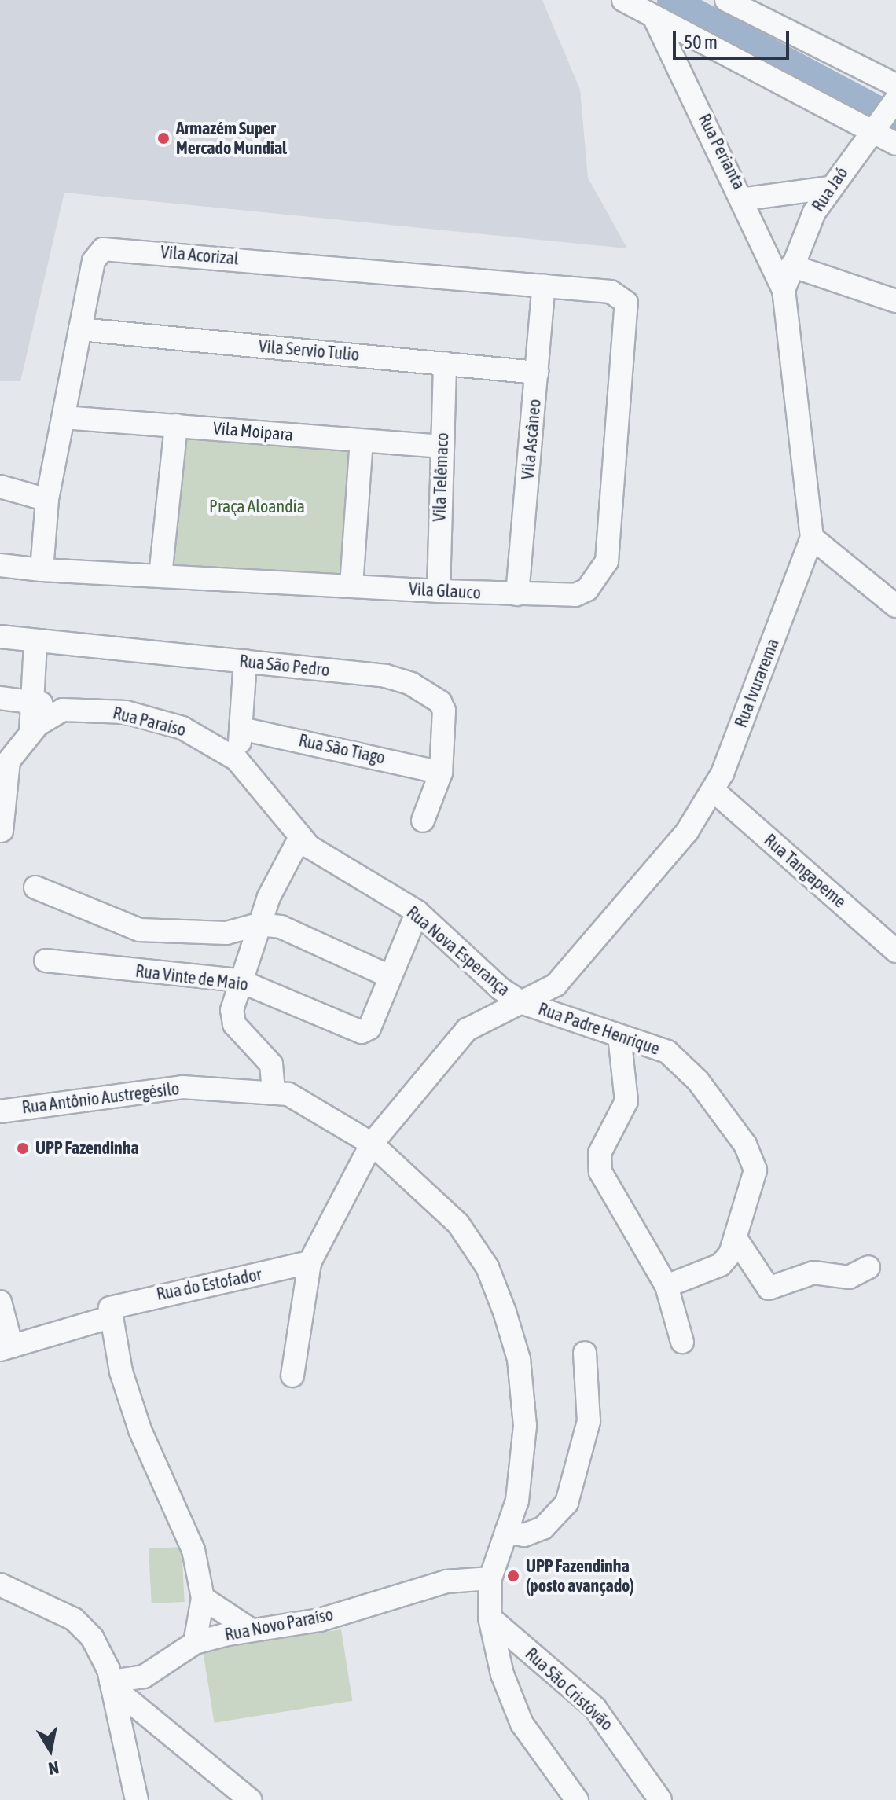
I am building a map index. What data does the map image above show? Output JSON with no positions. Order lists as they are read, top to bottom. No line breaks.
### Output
{"streets":{"street":["Rua Perianta","Rua Jaó","Vila Acorizal","Vila Servio Tulio","Vila Moipara","Vila Ascâneo","Vila Telêmaco","Vila Glauco","Rua São Pedro","Rua Ivurarema","Rua Paraíso","Rua São Tiago","Rua Tangapeme","Rua Nova Esperança","Rua Vinte de Maio","Rua Padre Henrique","Rua Antônio Austregésilo","Rua do Estofador","Rua Novo Paraíso","Rua São Cristóvão"]},"crossings":[["Rua Perianta","Rua Jaó"],["Rua Perianta","Rua Ivurarema"],["Rua Jaó","Rua Ivurarema"],["Vila Acorizal","Vila Servio Tulio"],["Vila Acorizal","Vila Moipara"],["Vila Acorizal","Vila Ascâneo"],["Vila Acorizal","Vila Glauco"],["Vila Servio Tulio","Vila Ascâneo"],["Vila Servio Tulio","Vila Telêmaco"],["Vila Moipara","Vila Telêmaco"],["Vila Ascâneo","Vila Glauco"],["Vila Telêmaco","Vila Glauco"],["Rua São Pedro","Rua São Tiago"],["Rua Ivurarema","Rua Tangapeme"],["Rua Ivurarema","Rua Nova Esperança"],["Rua Ivurarema","Rua Padre Henrique"],["Rua Ivurarema","Rua Antônio Austregésilo"],["Rua Ivurarema","Rua do Estofador"],["Rua Paraíso","Rua Nova Esperança"],["Rua Nova Esperança","Rua Padre Henrique"],["Rua Antônio Austregésilo","Rua Novo Paraíso"],["Rua Antônio Austregésilo","Rua São Cristóvão"]],"parks":["Praça Aloandia"],"places":["Armazém Super Mercado Mundial","UPP Fazendinha","UPP Fazendinha (posto avançado)"],"scale_bar":"50 m","north":"bottom"}
